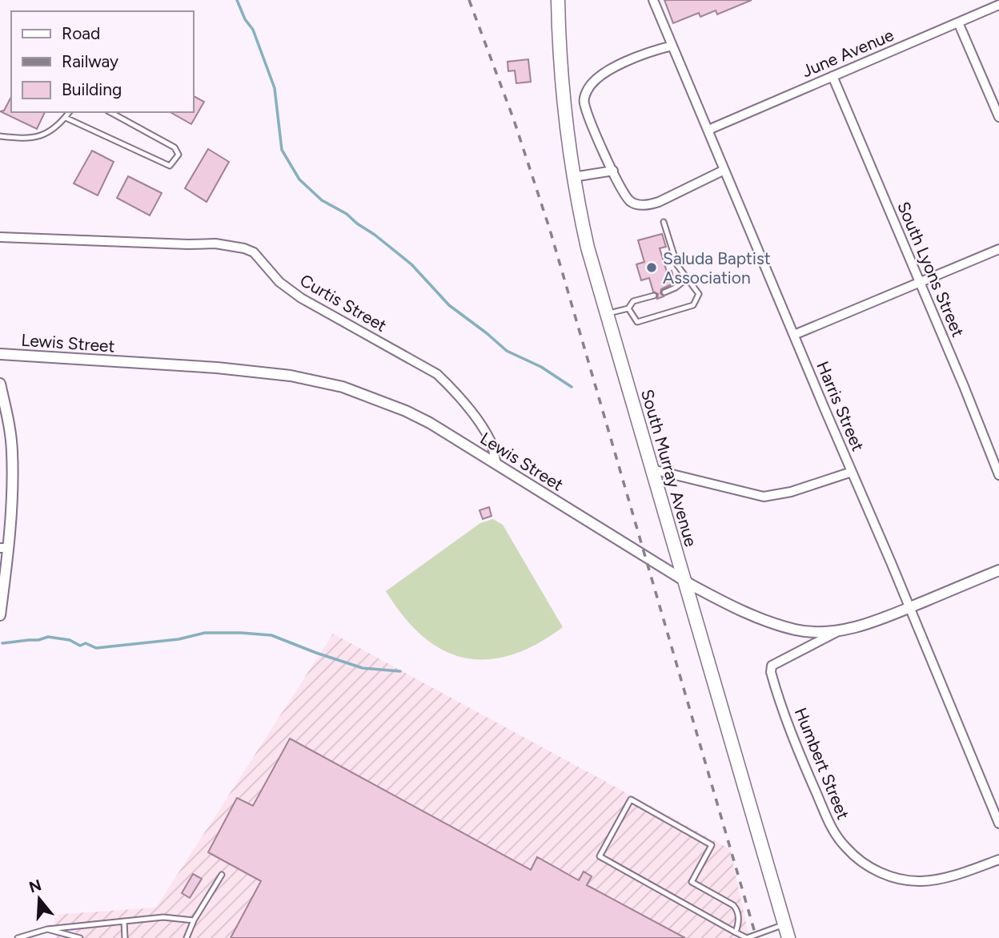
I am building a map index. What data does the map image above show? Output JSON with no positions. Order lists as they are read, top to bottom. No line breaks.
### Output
{"streets":{"main road":["South Murray Avenue"],"street":["June Avenue","South Lyons Street","Curtis Street","Lewis Street","Harris Street","Humbert Street"]},"crossings":[["June Avenue","South Lyons Street"],["June Avenue","Harris Street"],["Curtis Street","Lewis Street"],["Lewis Street","Harris Street"],["Lewis Street","South Murray Avenue"],["Lewis Street","Humbert Street"]],"places":["Saluda Baptist Association"],"legend":["Road","Railway","Building"],"north":"top"}
